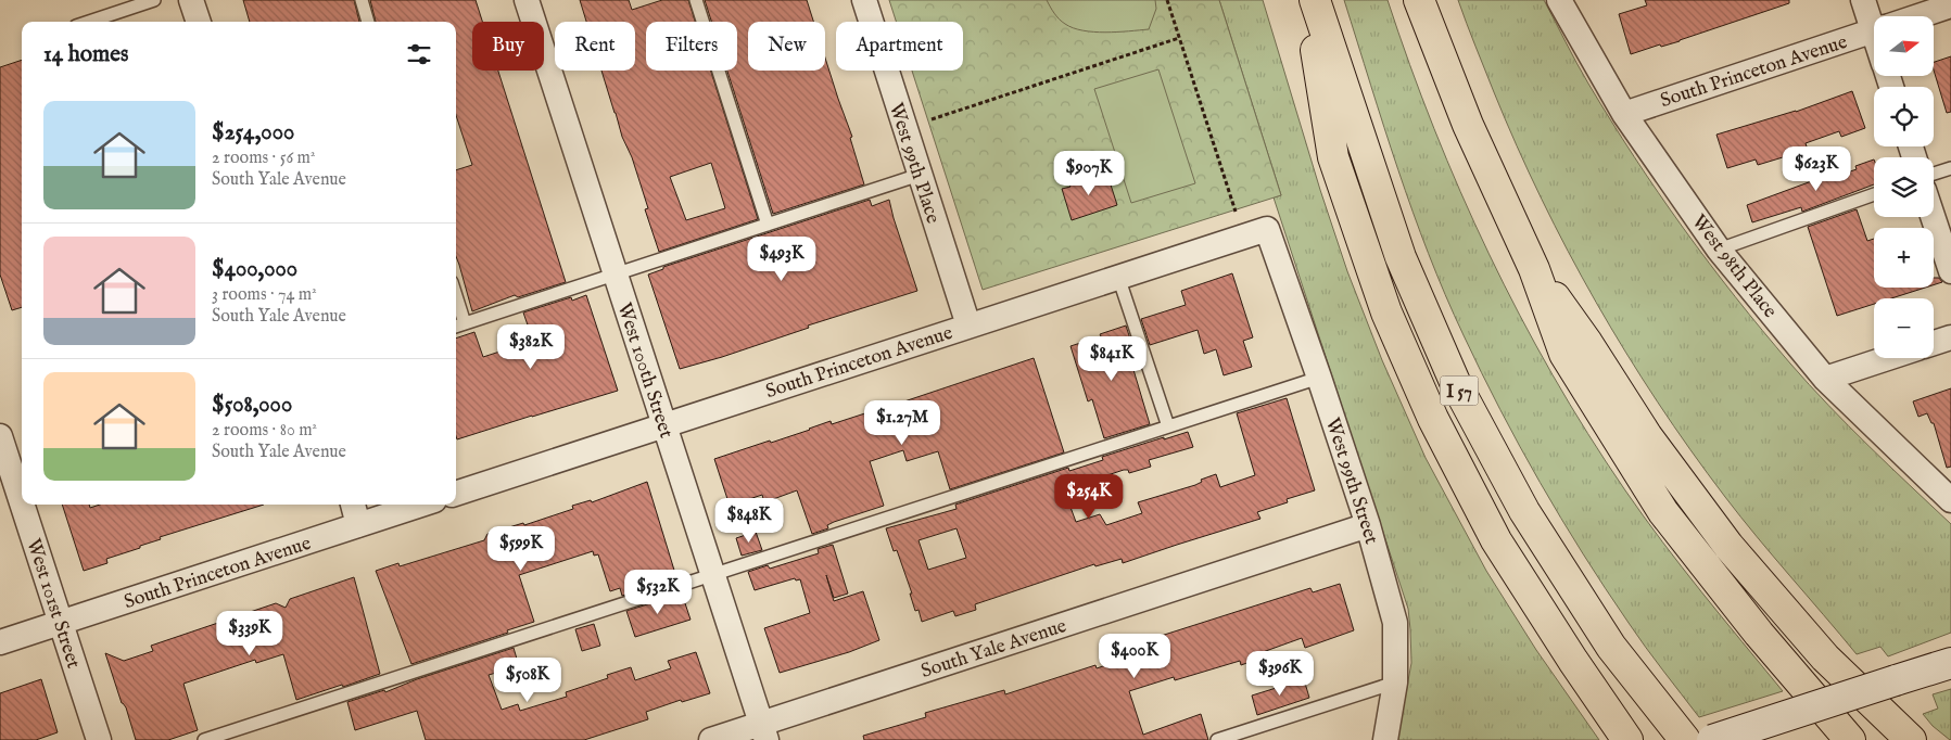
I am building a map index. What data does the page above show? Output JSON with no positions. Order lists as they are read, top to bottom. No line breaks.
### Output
{"streets":{"highway":["I 57"],"street":["South Princeton Avenue","West 99th Place","West 98th Place","West 100th Street","West 99th Street","West 101st Street","South Yale Avenue"]},"crossings":[["South Princeton Avenue","West 99th Place"],["South Princeton Avenue","West 98th Place"],["South Princeton Avenue","West 100th Street"],["South Princeton Avenue","West 99th Street"],["South Princeton Avenue","West 101st Street"],["West 100th Street","South Yale Avenue"],["West 99th Street","South Yale Avenue"]],"north":"right","page":{"map_buttons":["+","−"],"chip":["Buy","Rent","Filters","New","Apartment"],"heading":"14 homes","list":[{"name":"$254,000","note":"2 rooms · 56 m² · South Yale Avenue"},{"name":"$400,000","note":"3 rooms · 74 m² · South Yale Avenue"},{"name":"$508,000","note":"2 rooms · 80 m² · South Yale Avenue"}],"price":["$623K","$907K","$493K","$382K","$841K","$1.27M","$254K","$848K","$599K","$532K","$339K","$400K","$396K","$508K"]}}
